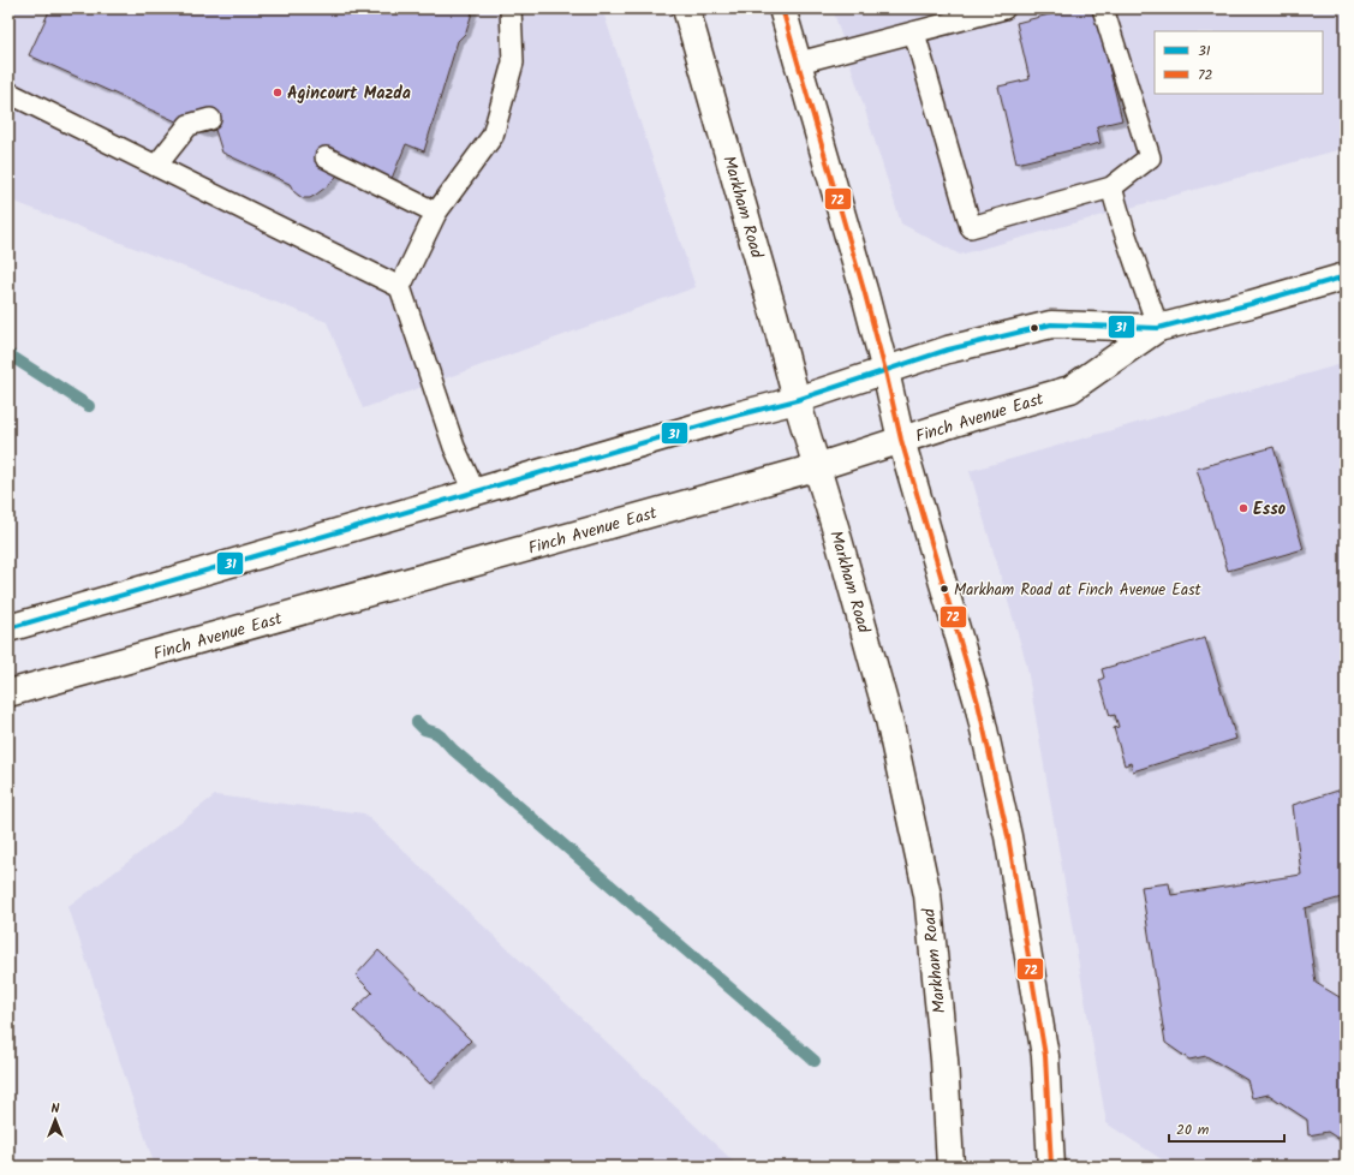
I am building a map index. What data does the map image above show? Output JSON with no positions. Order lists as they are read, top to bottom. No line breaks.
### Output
{"streets":{"main road":["Markham Road","Finch Avenue East"]},"crossings":[["Markham Road","Finch Avenue East"]],"places":["Agincourt Mazda","Esso","Markham Road at Finch Avenue East"],"lines":["transit line 72","transit line 31"],"legend":["31","72"],"scale_bar":"20 m","north":"top"}
